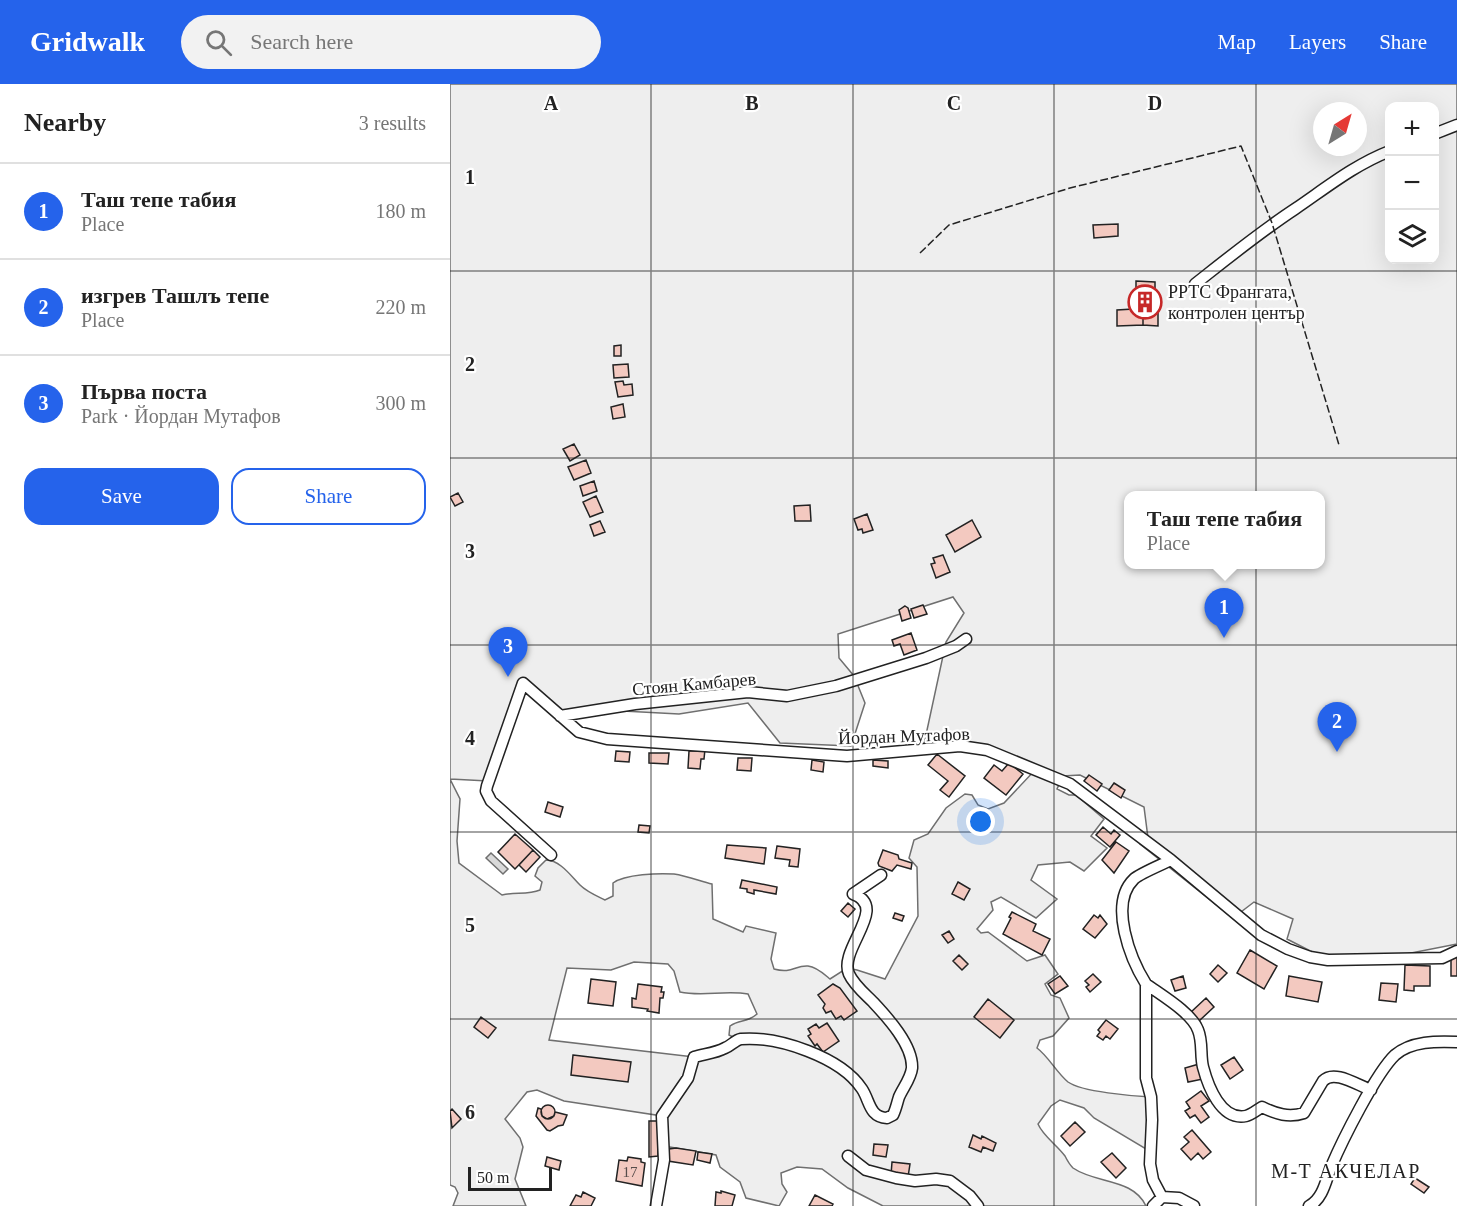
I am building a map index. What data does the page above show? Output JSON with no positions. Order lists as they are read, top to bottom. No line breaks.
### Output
{"streets":{"street":["Стоян Камбарев","Йордан Мутафов"]},"crossings":[["Стоян Камбарев","Йордан Мутафов"]],"districts":["М-Т АКЧЕЛАР"],"places":{"building":["РРТС Франгата, контролен център"]},"house_numbers":["17"],"scale_bar":"50 m","north":"top right","page":{"header":"Gridwalk","search":"Search here","nav":["Map","Layers","Share"],"heading":["Nearby","3 results"],"map_buttons":["+","−"],"list":[{"mark":"1","name":"Таш тепе табия","note":"Place","value":"180 m"},{"mark":"2","name":"изгрев Ташлъ тепе","note":"Place","value":"220 m"},{"mark":"3","name":"Първа поста","note":"Park · Йордан Мутафов","value":"300 m"}],"buttons":["Save","Share"],"popup":["Таш тепе табия","Place"],"pins":["1","3","2"],"scale":"50 m"},"grid":{"columns":["A","B","C","D"],"rows":["1","2","3","4","5","6"]}}
